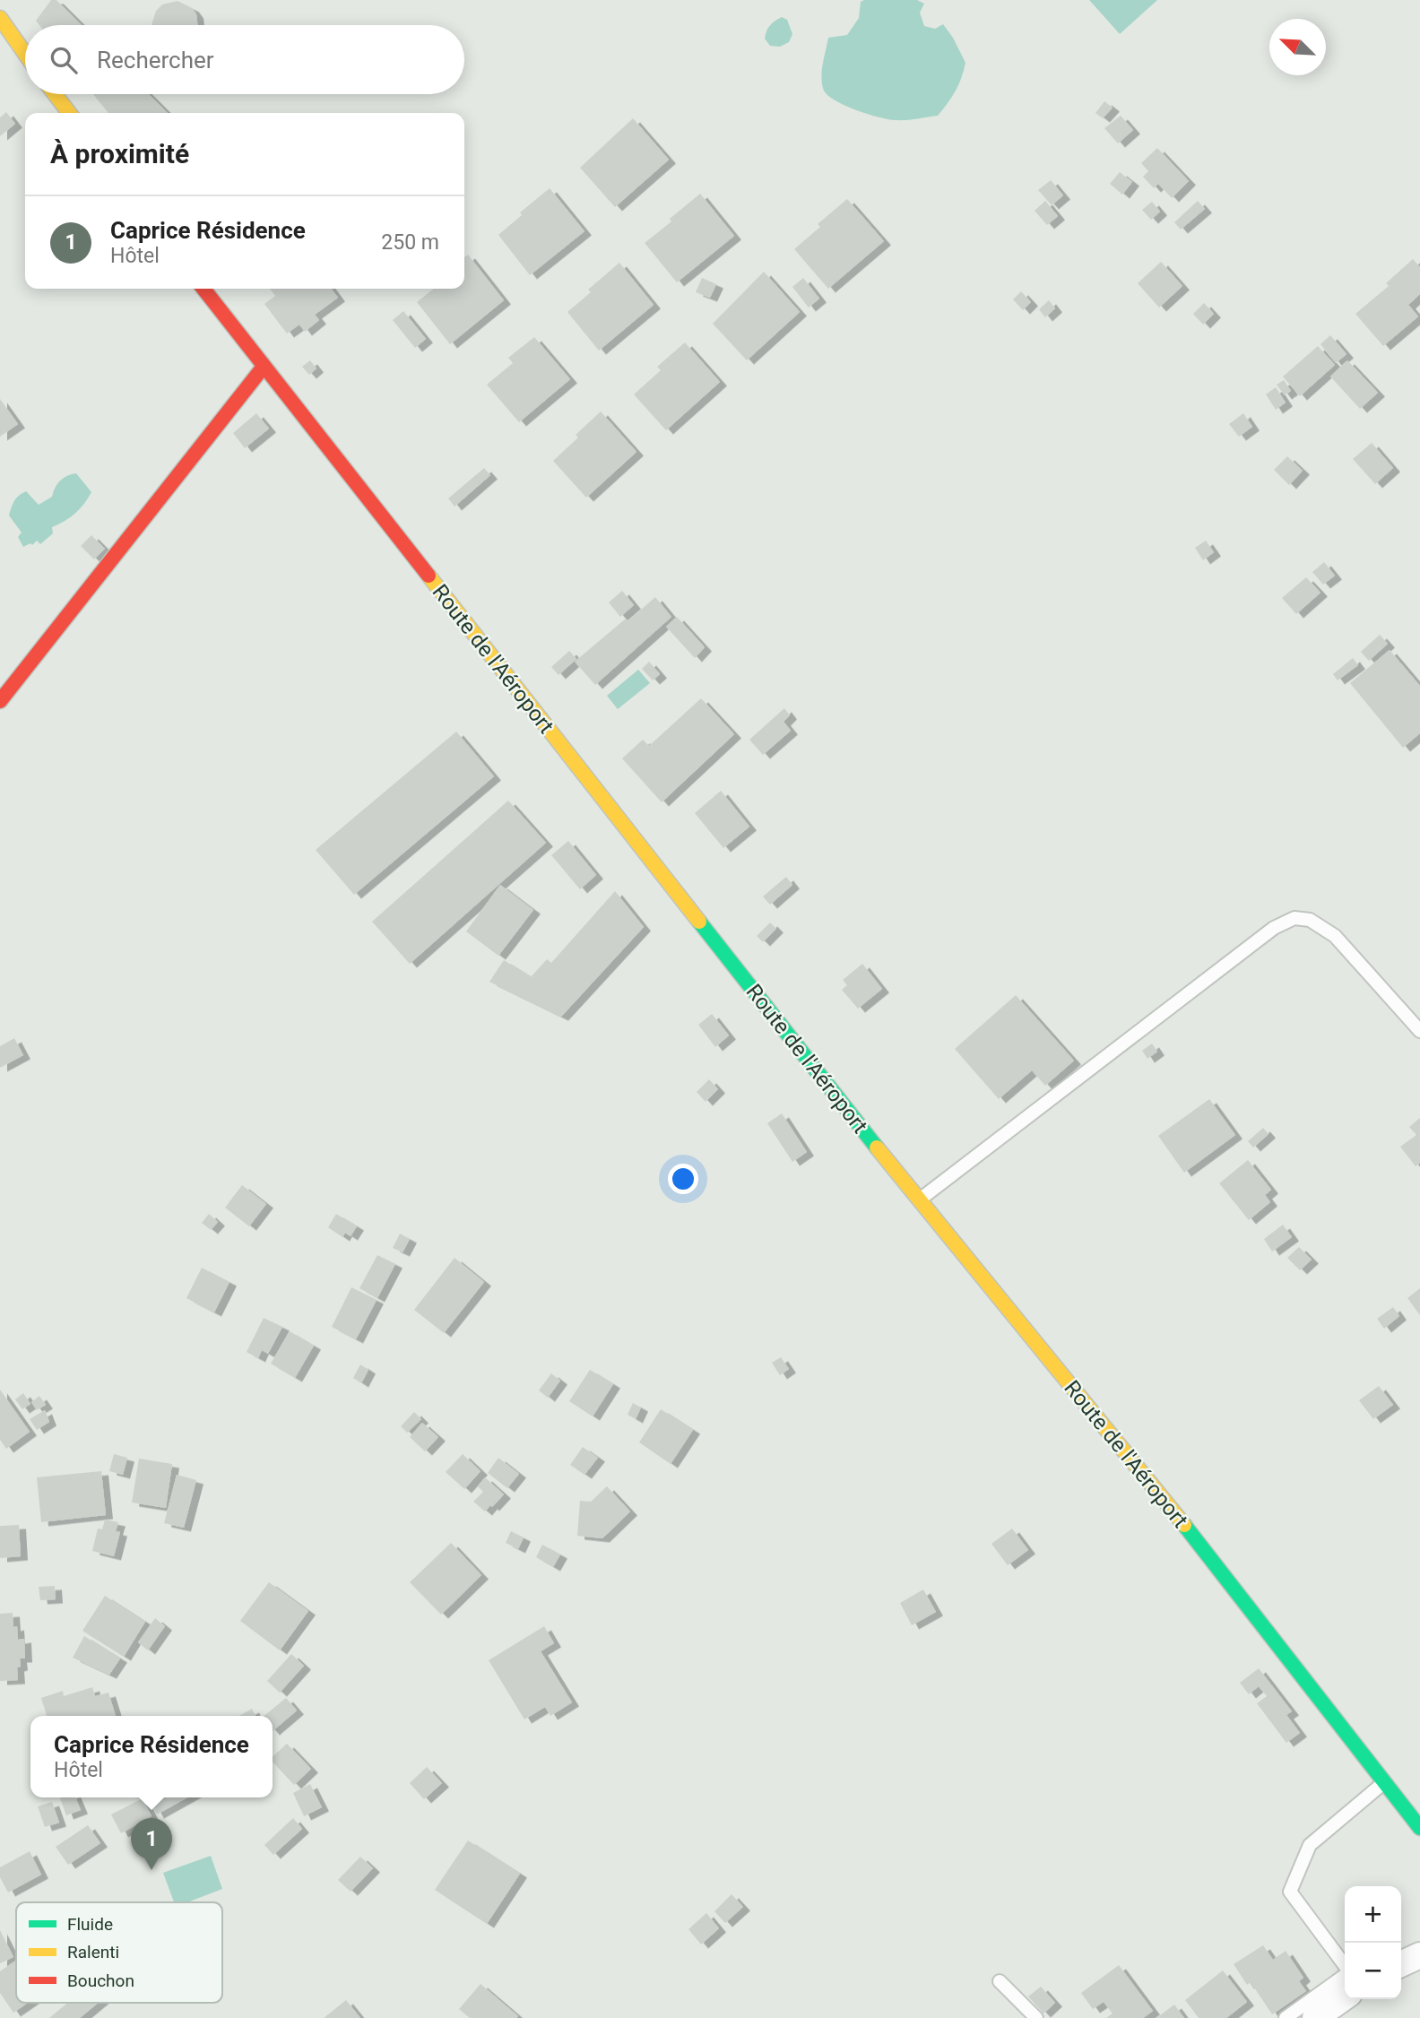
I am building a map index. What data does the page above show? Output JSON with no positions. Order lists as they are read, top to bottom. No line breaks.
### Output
{"streets":{"main road":["Route de l'Aéroport"]},"legend":["Fluide","Ralenti","Bouchon"],"north":"top left","page":{"search":"Rechercher","heading":"À proximité","list":[{"mark":"1","name":"Caprice Résidence","note":"Hôtel","value":"250 m"}],"popup":["Caprice Résidence","Hôtel"],"pins":"1","map_buttons":["+","−"]}}
